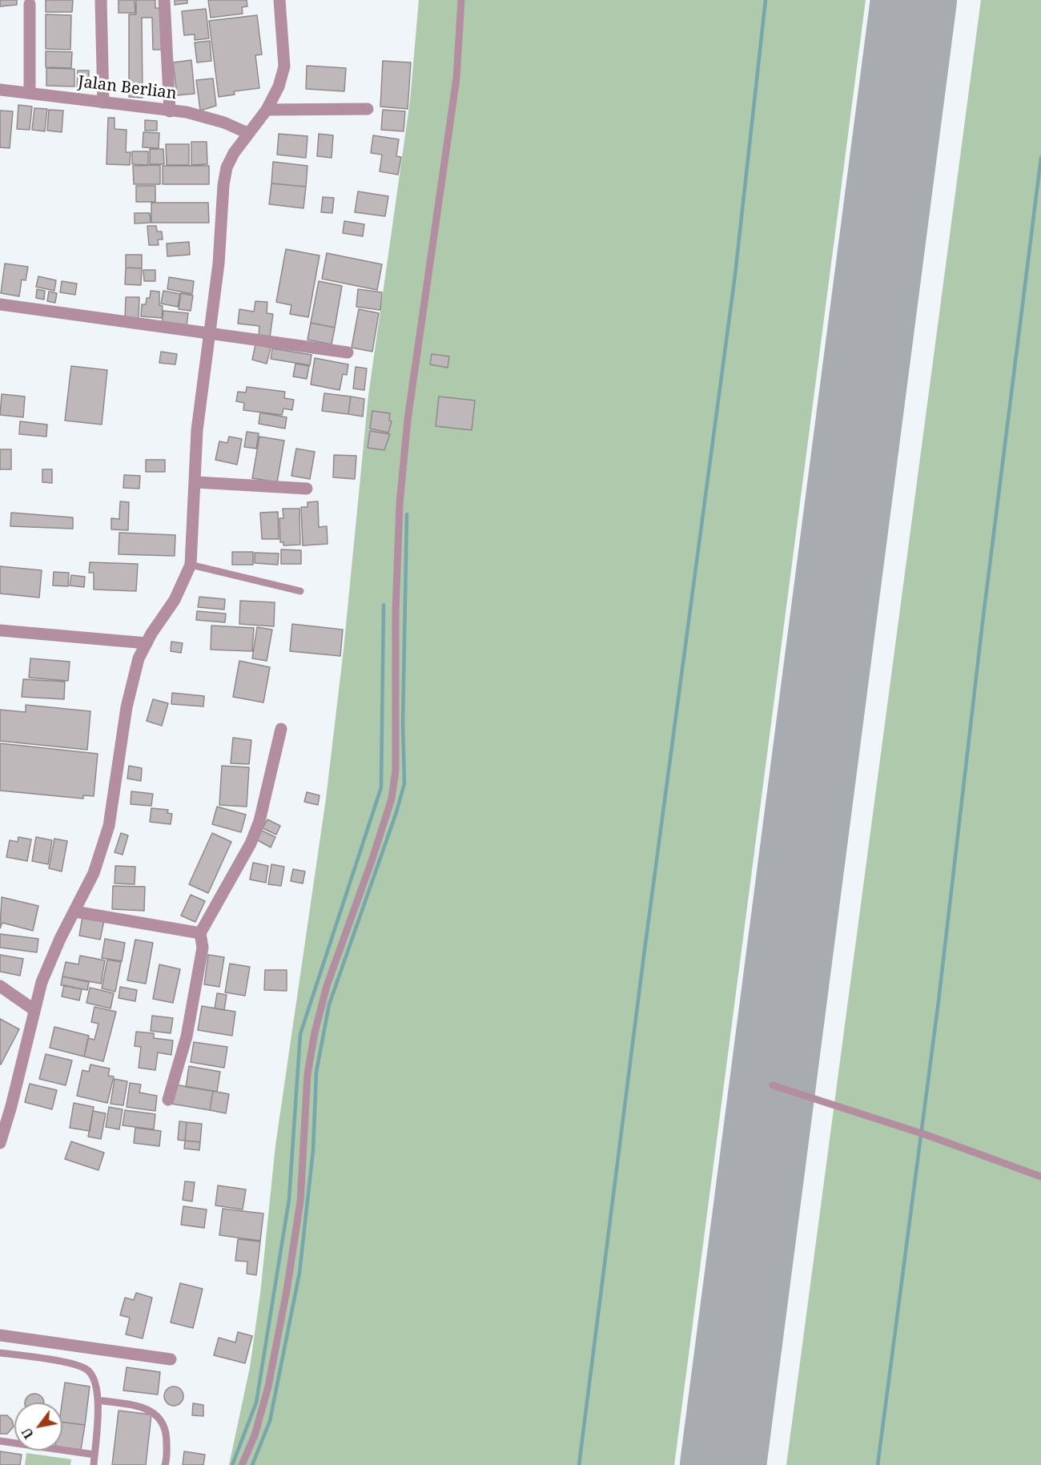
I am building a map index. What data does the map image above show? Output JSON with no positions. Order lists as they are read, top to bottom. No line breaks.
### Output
{"streets":{"street":["Jalan Berlian"]},"north":"bottom left"}
